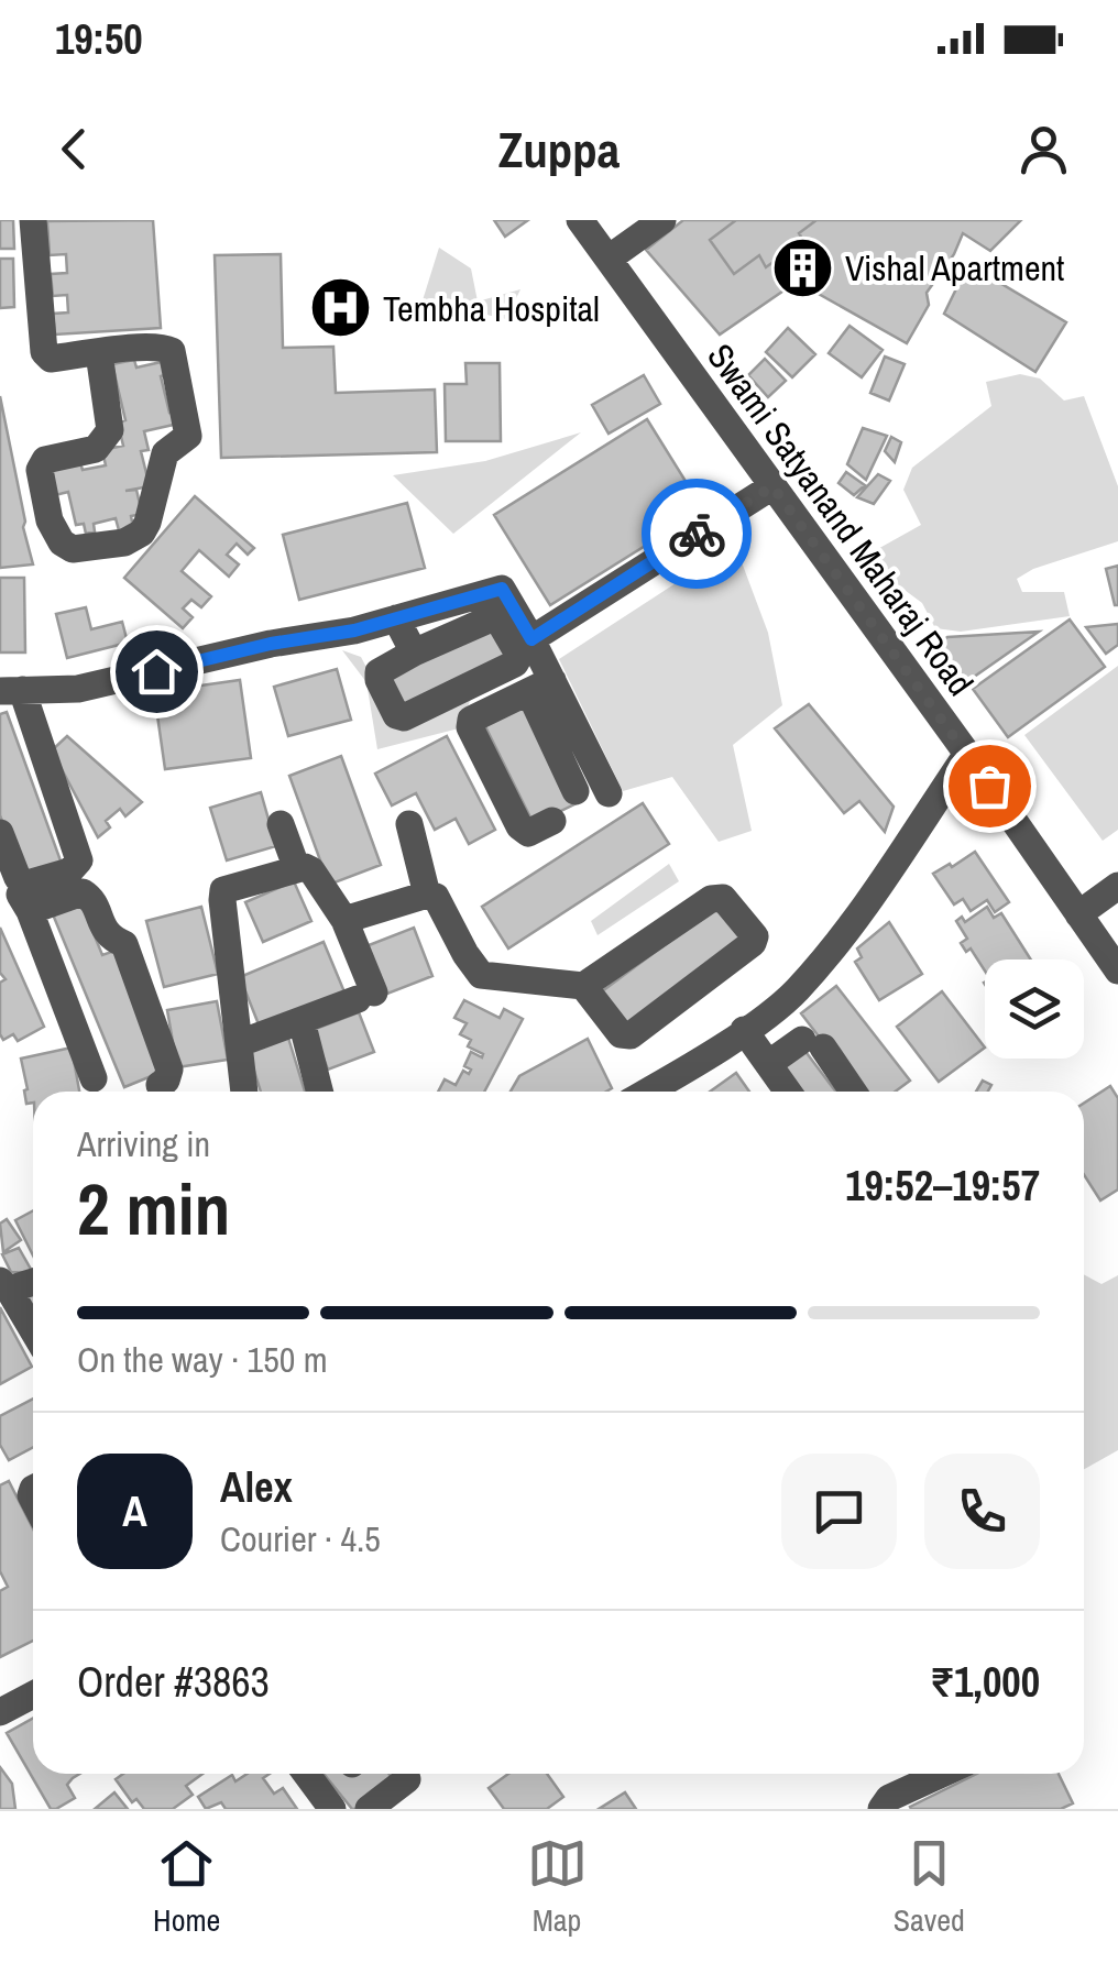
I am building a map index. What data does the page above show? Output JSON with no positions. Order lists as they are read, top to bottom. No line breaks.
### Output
{"streets":{"street":["Swami Satyanand Maharaj Road"]},"places":{"building":["Vishal Apartment"],"hospital":["Tembha Hospital"]},"page":{"status":"19:50","header":"Zuppa","heading":["2 min","Arriving in","19:52–19:57"],"panel":["Alex","Courier · 4.5","Order #3863","₹1,000"],"bar":"On the way · 150 m","round":"A","tabs":["Home","Map","Saved"]}}
